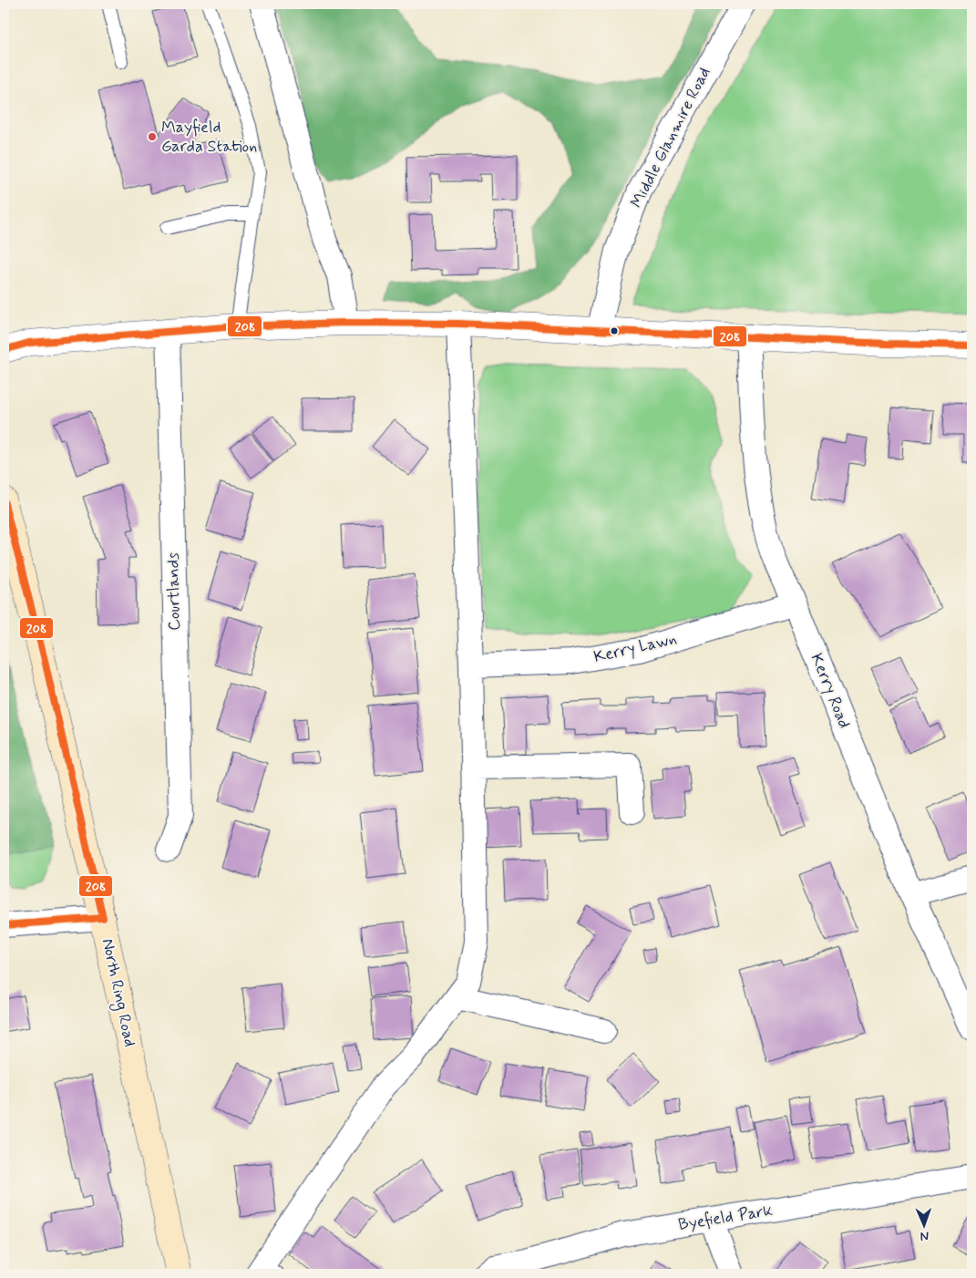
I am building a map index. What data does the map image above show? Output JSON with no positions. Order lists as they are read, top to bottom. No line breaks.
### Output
{"streets":{"main road":["North Ring Road"],"street":["Middle Glanmire Road","Courtlands","Kerry Lawn","Kerry Road","Byefield Park"]},"crossings":[["Kerry Lawn","Kerry Road"]],"places":["Mayfield Garda Station"],"lines":["transit line 208"],"north":"bottom"}
